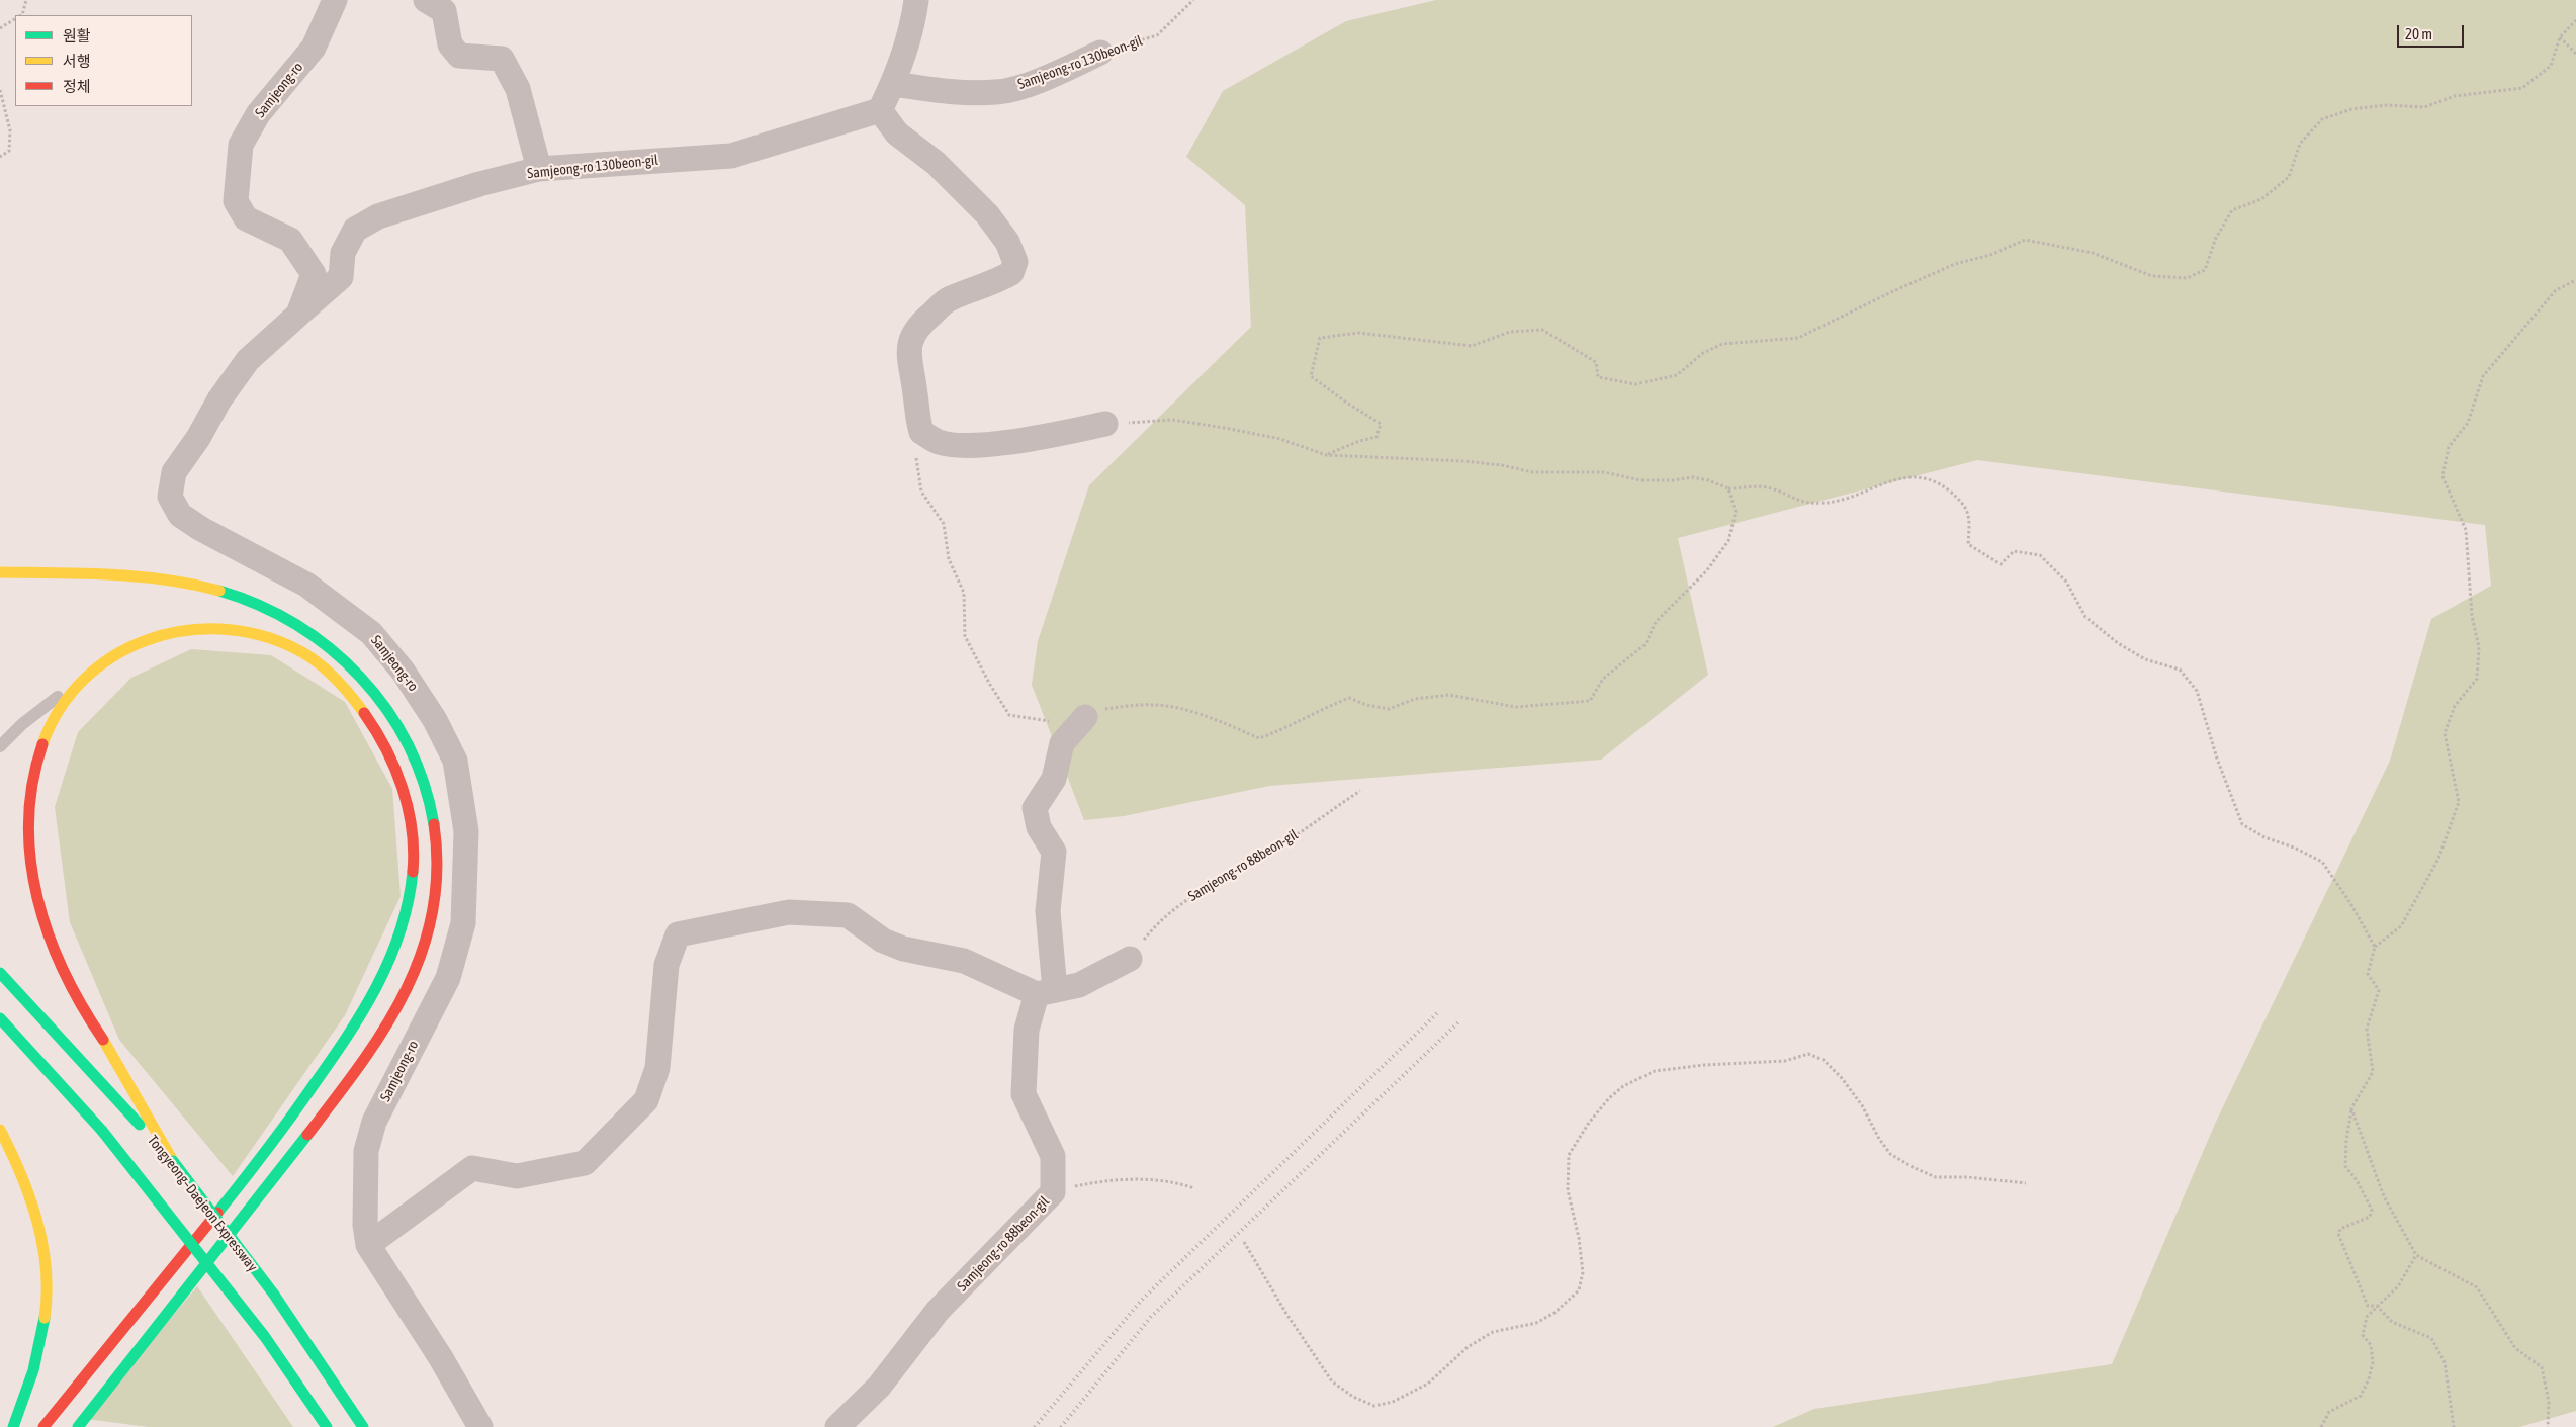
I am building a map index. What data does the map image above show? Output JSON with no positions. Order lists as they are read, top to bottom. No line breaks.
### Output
{"streets":{"highway":["Tongyeong–Daejeon Expressway"],"street":["Samjeong-ro 130beon-gil","Samjeong-ro","Samjeong-ro 88beon-gil"]},"crossings":[["Samjeong-ro 130beon-gil","Samjeong-ro"]],"legend":["원활","서행","정체"],"scale_bar":"20 m"}
